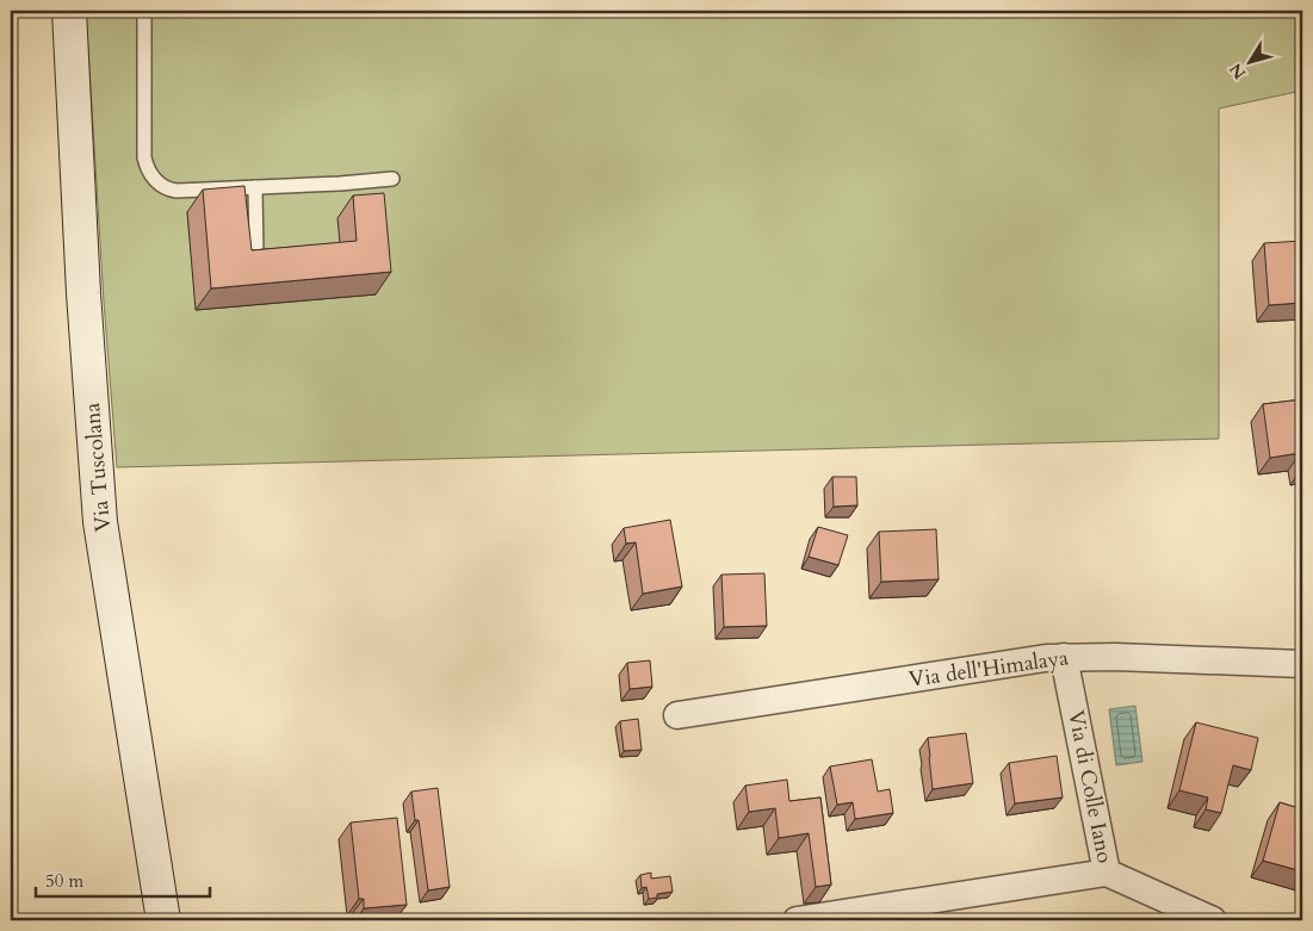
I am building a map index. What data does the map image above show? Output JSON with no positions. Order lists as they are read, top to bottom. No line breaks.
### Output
{"streets":{"main road":["Via Tuscolana"],"street":["Via dell'Himalaya","Via di Colle Iano"]},"crossings":[["Via dell'Himalaya","Via di Colle Iano"]],"scale_bar":"50 m","north":"bottom left"}
